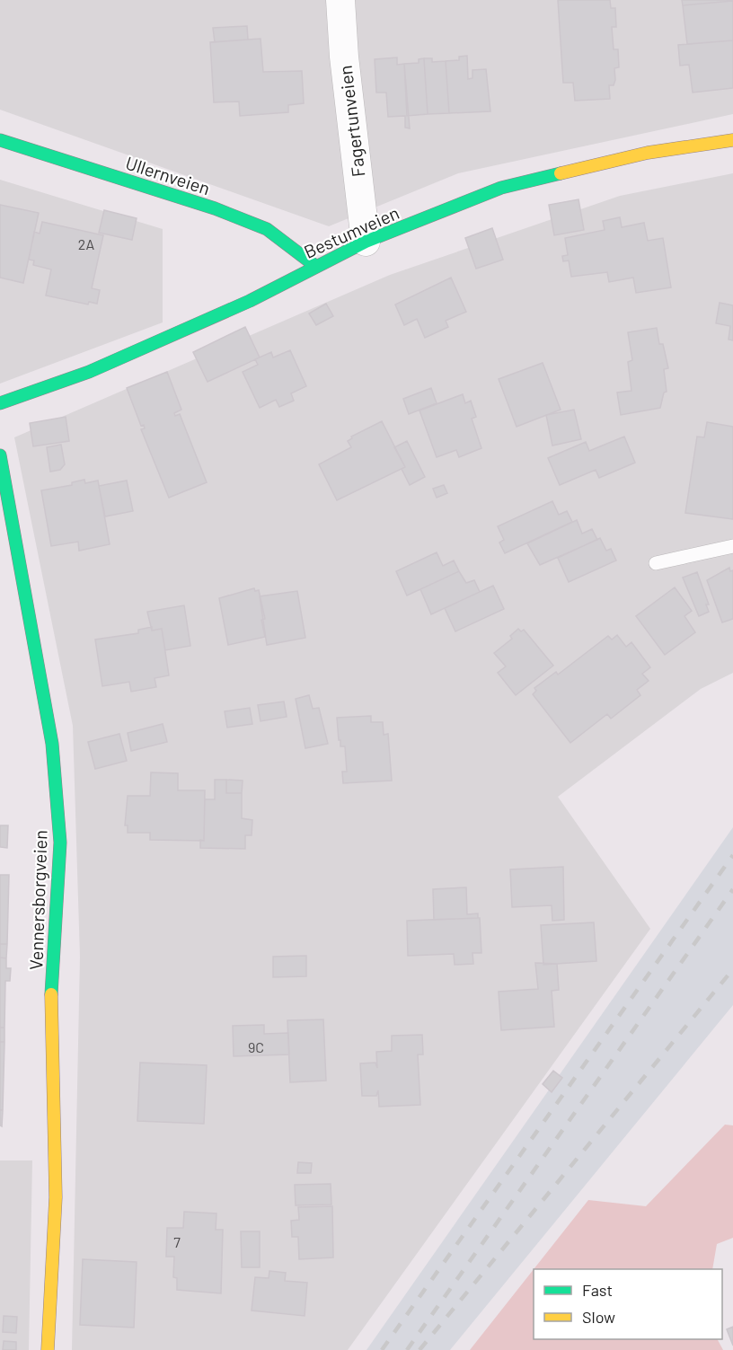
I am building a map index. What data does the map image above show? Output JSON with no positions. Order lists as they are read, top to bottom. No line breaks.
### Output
{"streets":{"street":["Fagertunveien","Ullernveien","Bestumveien","Vennersborgveien"]},"crossings":[["Fagertunveien","Bestumveien"],["Ullernveien","Bestumveien"]],"house_numbers":["2A","9C","7"],"legend":["Fast","Slow"]}
